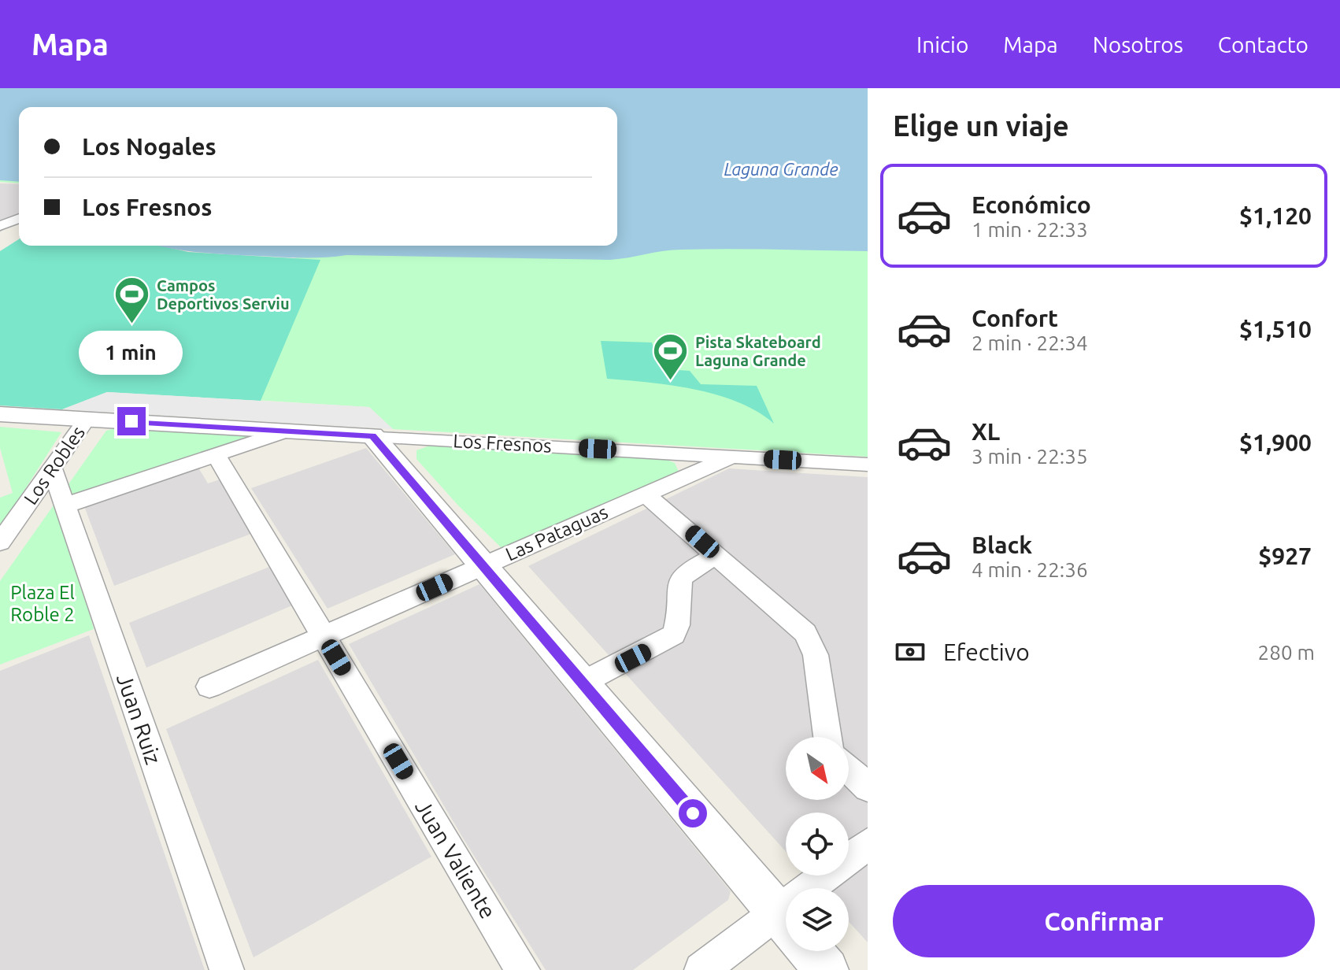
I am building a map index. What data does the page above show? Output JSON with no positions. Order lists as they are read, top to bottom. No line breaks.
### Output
{"streets":{"street":["Los Fresnos","Los Robles","Las Pataguas","Juan Ruiz","Juan Valiente"]},"crossings":[["Los Fresnos","Los Robles"],["Los Fresnos","Las Pataguas"],["Los Fresnos","Juan Ruiz"],["Los Fresnos","Juan Valiente"],["Los Robles","Juan Ruiz"],["Las Pataguas","Juan Valiente"]],"water":["Laguna Grande"],"parks":["Plaza El Roble 2"],"places":{"sports":["Campos Deportivos Serviu","Pista Skateboard Laguna Grande"]},"north":"bottom right","page":{"header":"Mapa","nav":["Inicio","Mapa","Nosotros","Contacto"],"heading":"Elige un viaje","banner":["Los Nogales","Los Fresnos"],"list":[{"name":"Económico","note":"1 min · 22:33","value":"$1,120"},{"name":"Confort","note":"2 min · 22:34","value":"$1,510"},{"name":"XL","note":"3 min · 22:35","value":"$1,900"},{"name":"Black","note":"4 min · 22:36","value":"$927"}],"bubble":"1 min","pay":["Efectivo","280 m"],"buttons":"Confirmar"}}
